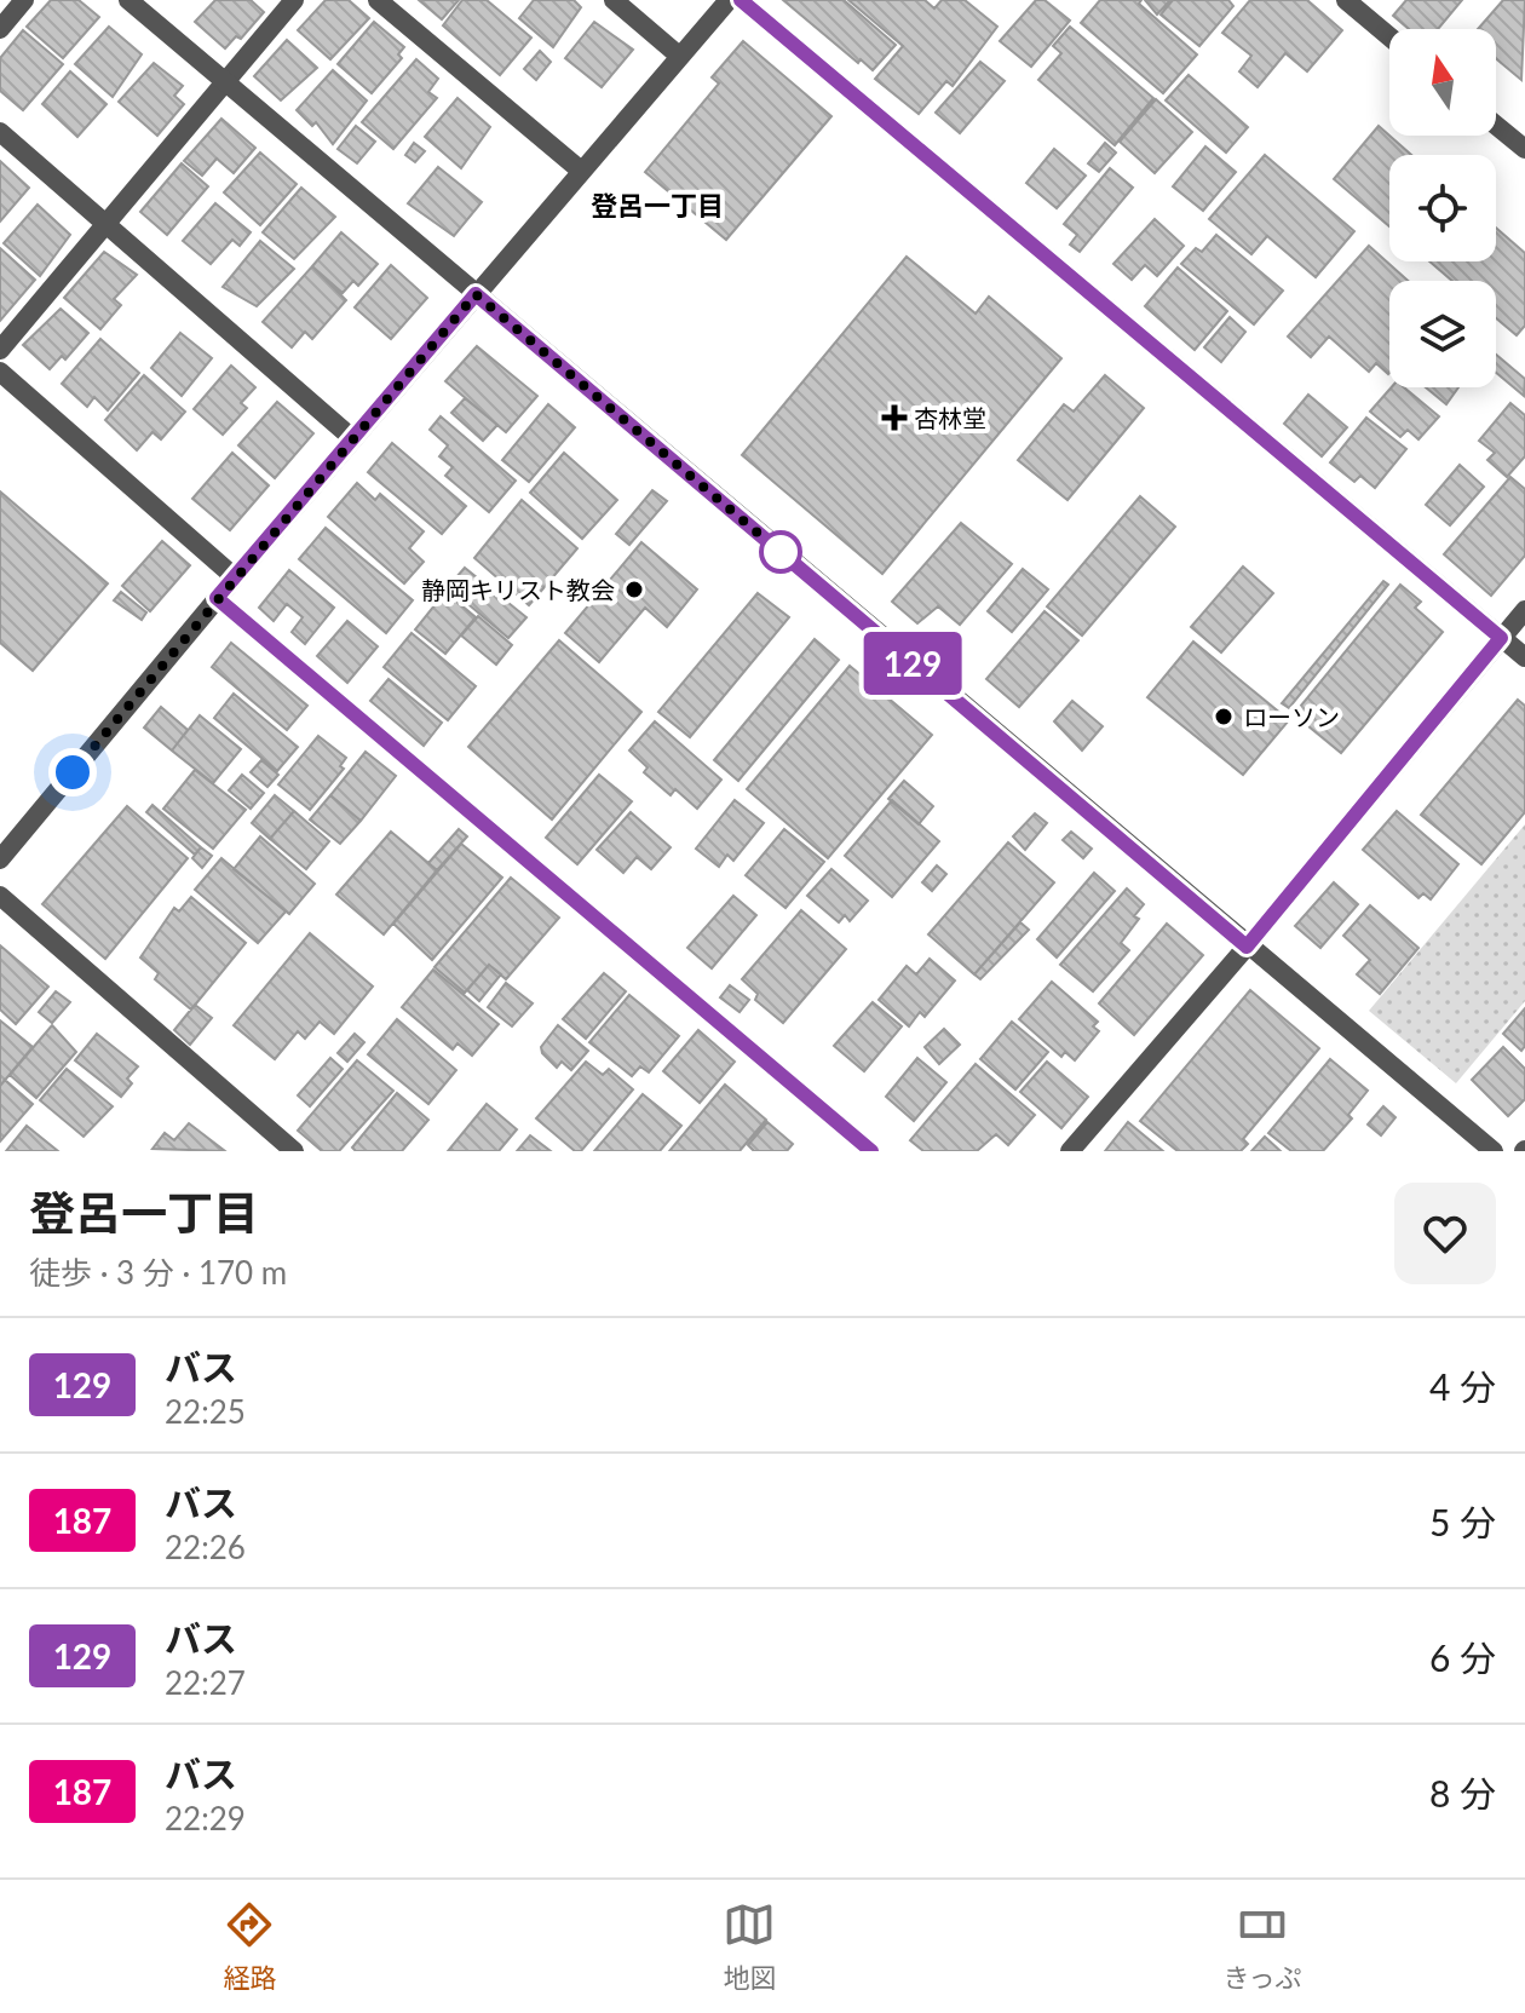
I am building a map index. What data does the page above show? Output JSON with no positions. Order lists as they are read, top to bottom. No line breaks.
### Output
{"districts":["登呂一丁目"],"places":{"health":["杏林堂"],"other":["静岡キリスト教会","ローソン"]},"lines":["bus line 129"],"north":"top","page":{"on_map":"129","heading":["登呂一丁目","徒歩 · 3 分 · 170 m"],"list":[{"mark":"129","name":"バス","note":"22:25","value":"4 分"},{"mark":"187","name":"バス","note":"22:26","value":"5 分"},{"mark":"129","name":"バス","note":"22:27","value":"6 分"},{"mark":"187","name":"バス","note":"22:29","value":"8 分"}],"tabs":["経路","地図","きっぷ"]}}
